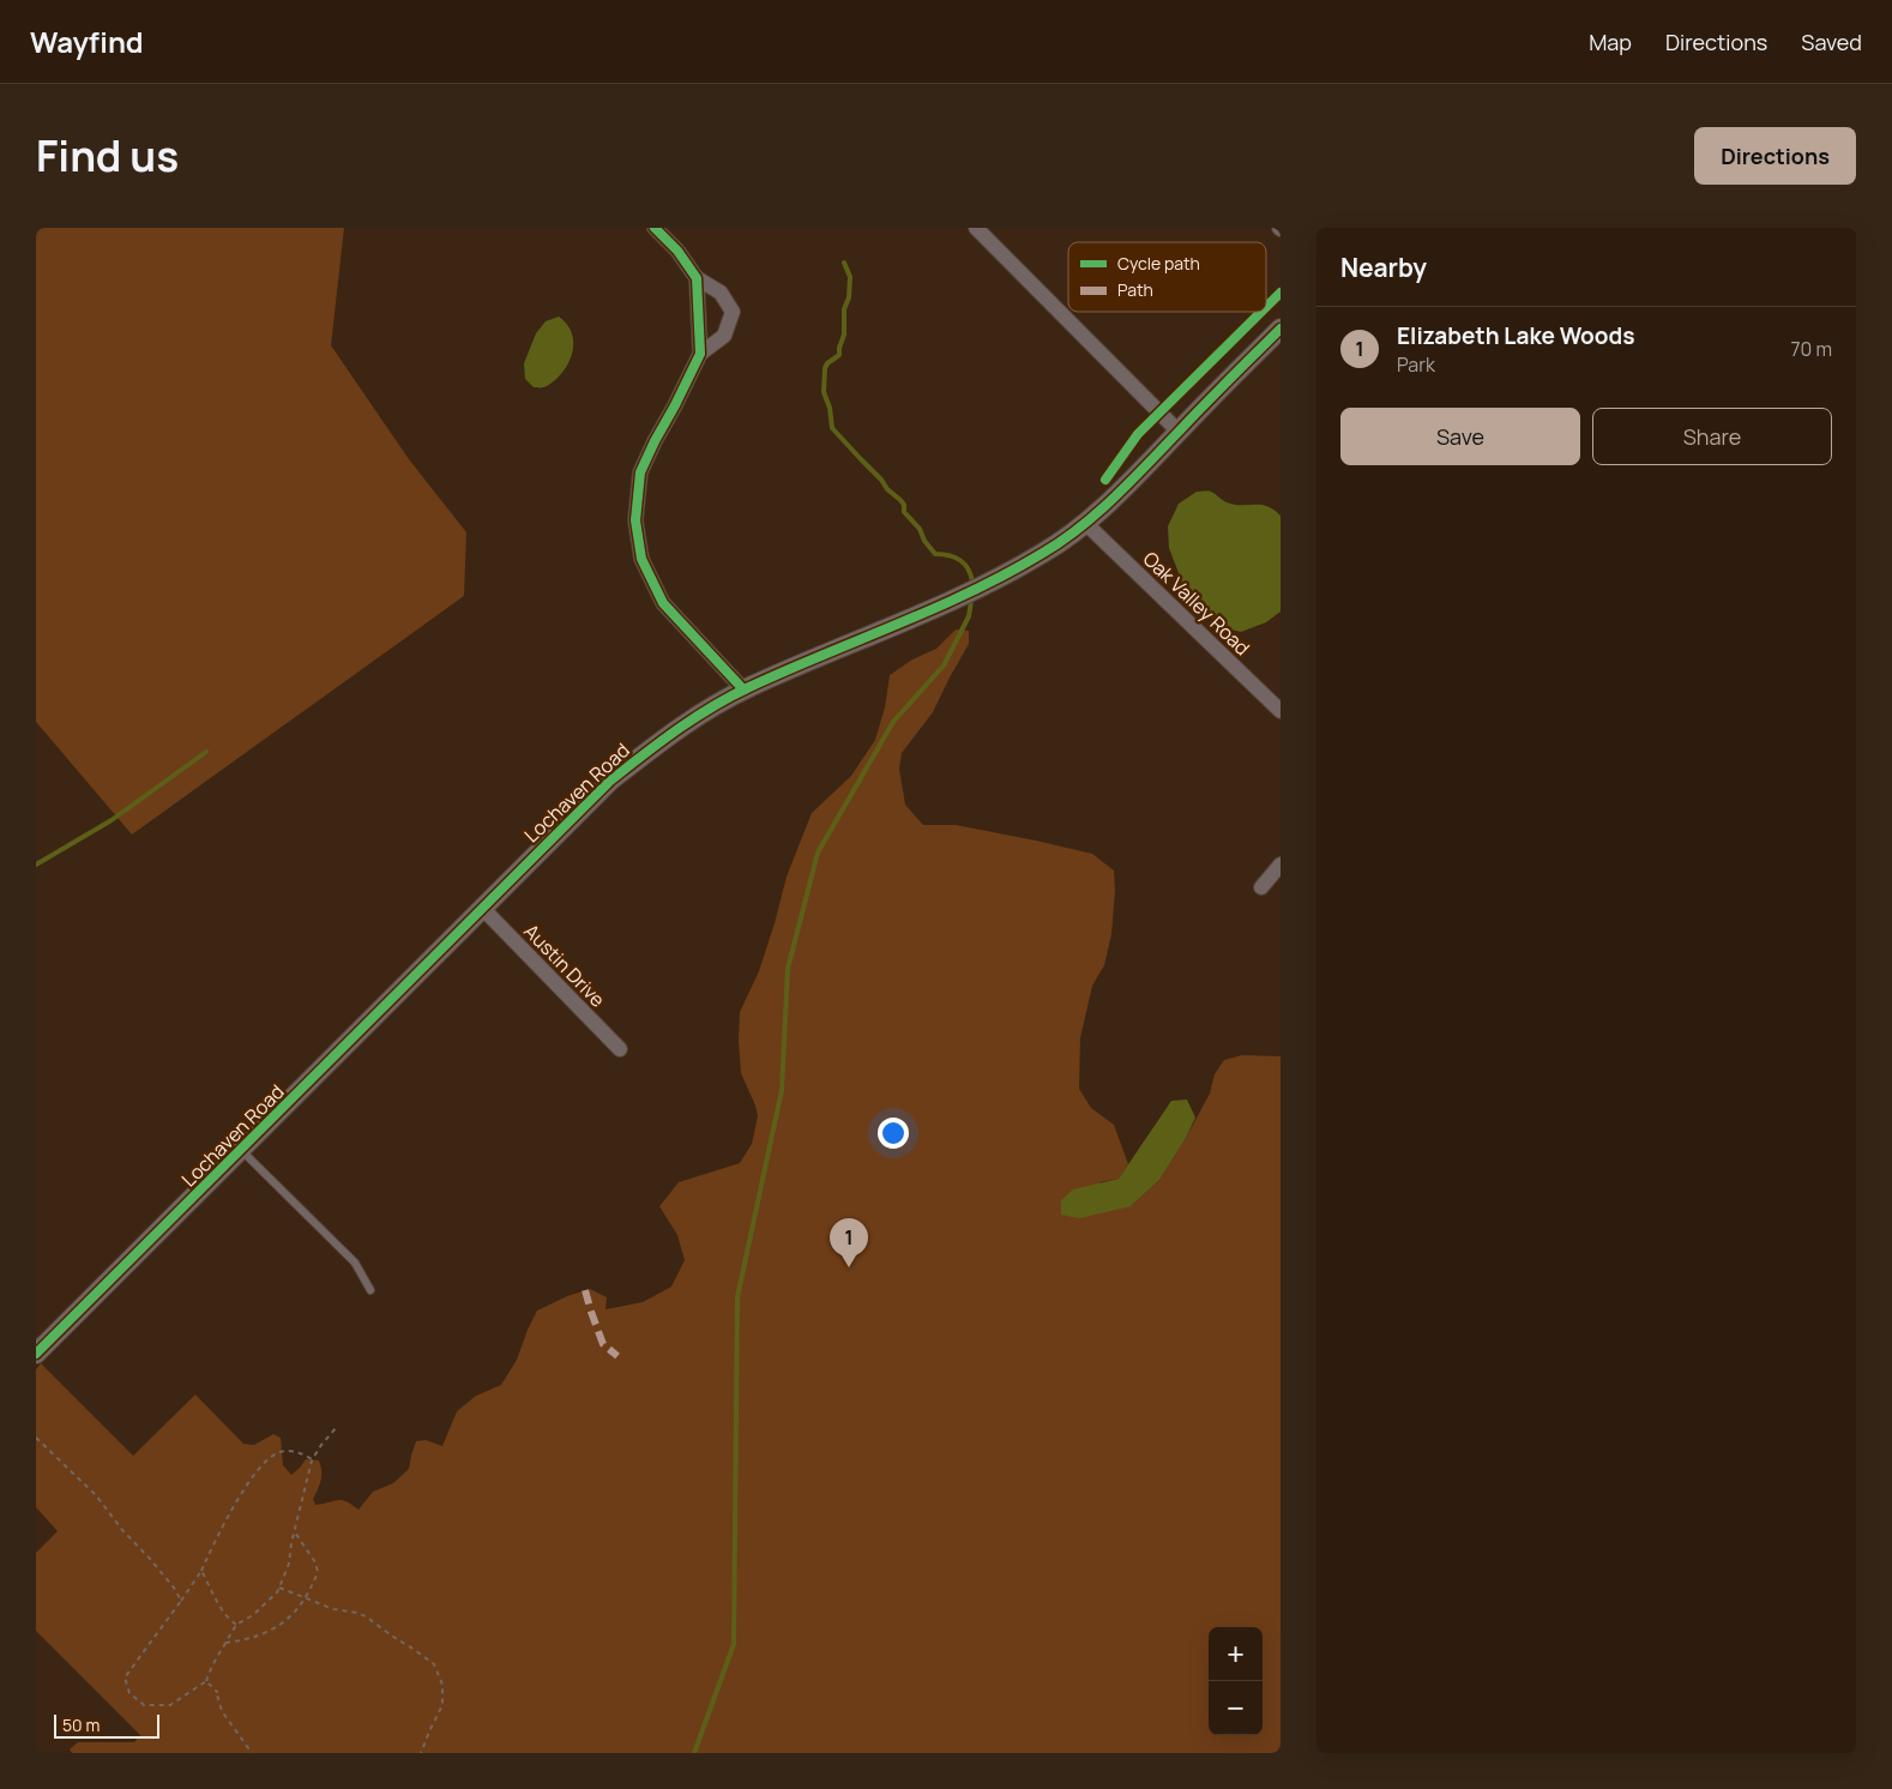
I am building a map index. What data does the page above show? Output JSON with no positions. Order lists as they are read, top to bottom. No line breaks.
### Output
{"streets":{"street":["Oak Valley Road","Lochaven Road","Austin Drive"]},"crossings":[["Oak Valley Road","Lochaven Road"],["Lochaven Road","Austin Drive"]],"legend":["Cycle path","Path"],"scale_bar":"50 m","page":{"header":"Wayfind","nav":["Map","Directions","Saved"],"title":"Find us","buttons":["Directions",["Save","Share"]],"heading":"Nearby","list":[{"mark":"1","name":"Elizabeth Lake Woods","note":"Park","value":"70 m"}],"pins":"1","map_buttons":["+","−"],"scale":"50 m"}}
